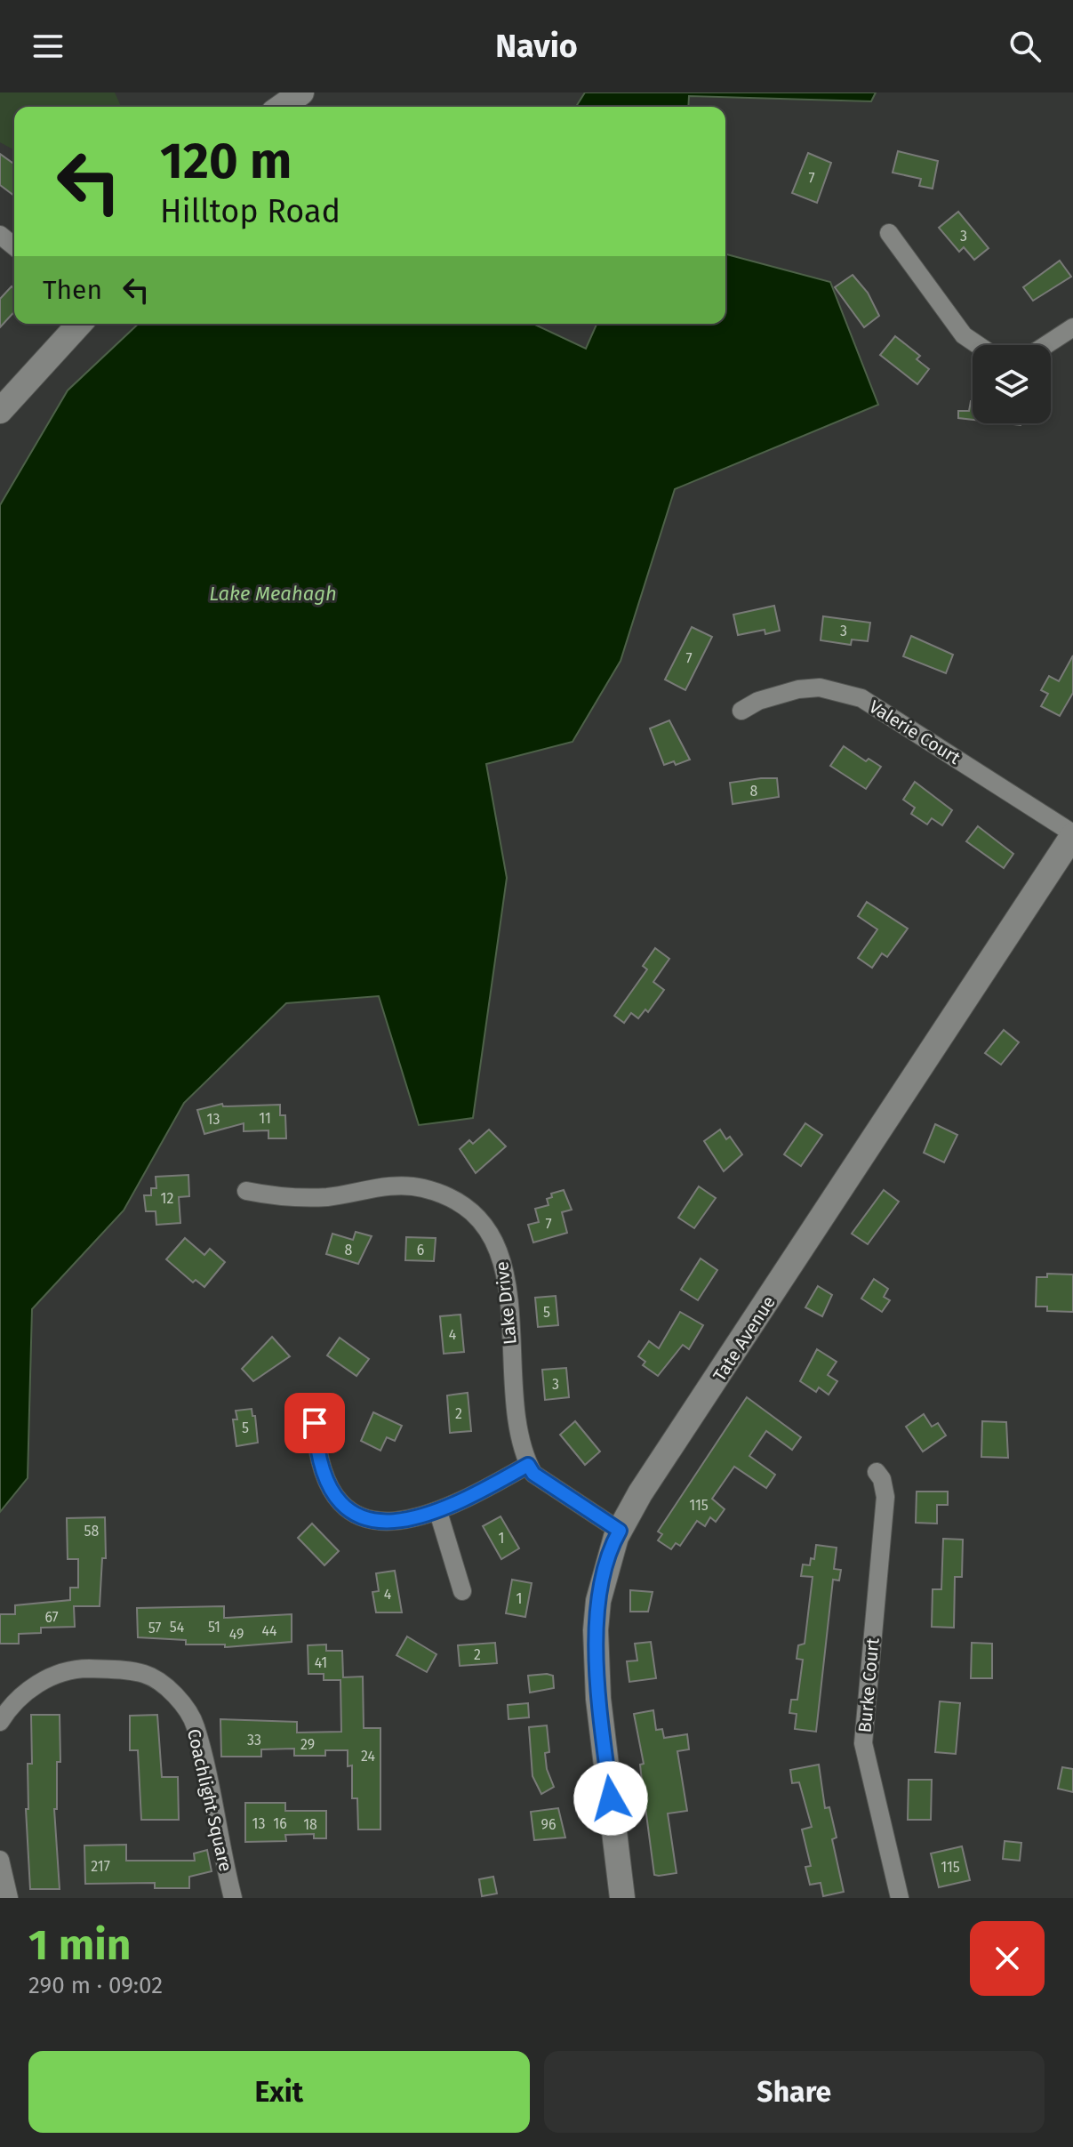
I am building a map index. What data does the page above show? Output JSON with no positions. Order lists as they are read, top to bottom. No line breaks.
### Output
{"streets":{"street":["Valerie Court","Lake Drive","Tate Avenue","Burke Court","Coachlight Square"]},"crossings":[["Valerie Court","Tate Avenue"]],"water":["Lake Meahagh"],"house_numbers":["7","3","3","7","8","11","13","12","7","8","6","5","4","3","2","5","115","58","1","4","1","67","54","51","57","44","49","2","41","33","29","24","13","16","18","96","217","115"],"page":{"header":"Navio","turn":["120 m","Hilltop Road"],"then":"Then","heading":["1 min","290 m · 09:02"],"buttons":["Exit","Share"]}}
